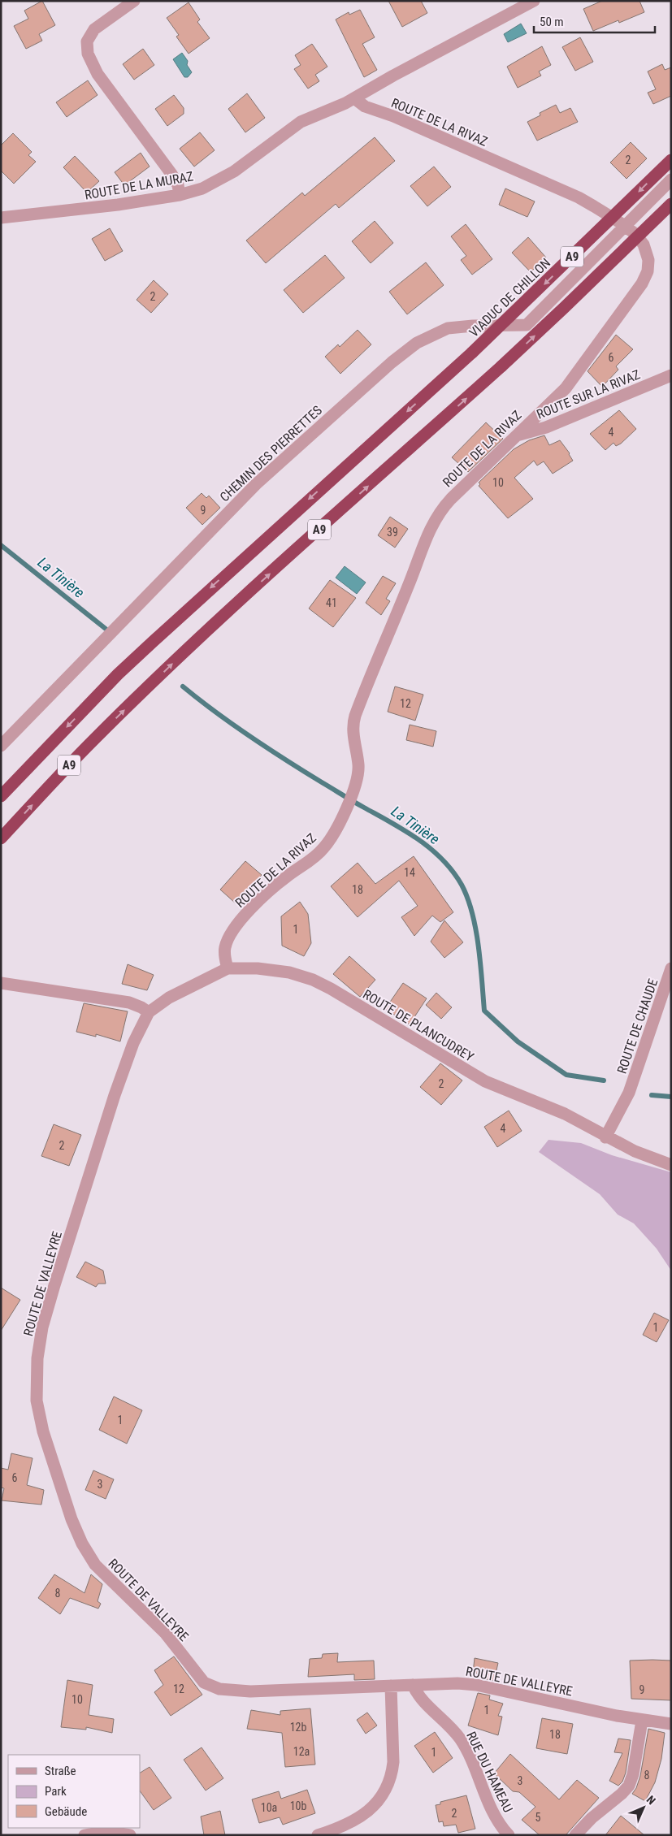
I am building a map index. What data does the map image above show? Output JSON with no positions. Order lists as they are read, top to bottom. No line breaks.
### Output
{"streets":{"highway":["A9","VIADUC DE CHILLON"],"street":["ROUTE DE LA RIVAZ","ROUTE DE LA MURAZ","ROUTE SUR LA RIVAZ","CHEMIN DES PIERRETTES","ROUTE DE PLANCUDREY","ROUTE DE CHAUDE","ROUTE DE VALLEYRE","RUE DU HAMEAU"]},"crossings":[["ROUTE DE LA RIVAZ","ROUTE DE LA MURAZ"],["ROUTE DE LA RIVAZ","ROUTE SUR LA RIVAZ"],["ROUTE DE LA RIVAZ","CHEMIN DES PIERRETTES"],["ROUTE DE LA RIVAZ","ROUTE DE PLANCUDREY"],["ROUTE DE PLANCUDREY","ROUTE DE CHAUDE"],["ROUTE DE PLANCUDREY","ROUTE DE VALLEYRE"],["ROUTE DE VALLEYRE","RUE DU HAMEAU"]],"water":["La Tinière"],"house_numbers":["2","2","6","4","10","9","39","41","12","14","18","1","2","4","2","1","1","6","3","8","12","9","10","1","12b","18","12a","1","8","3","10b","10a","2","5"],"legend":["Straße","Park","Gebäude"],"scale_bar":"50 m","north":"top right"}
